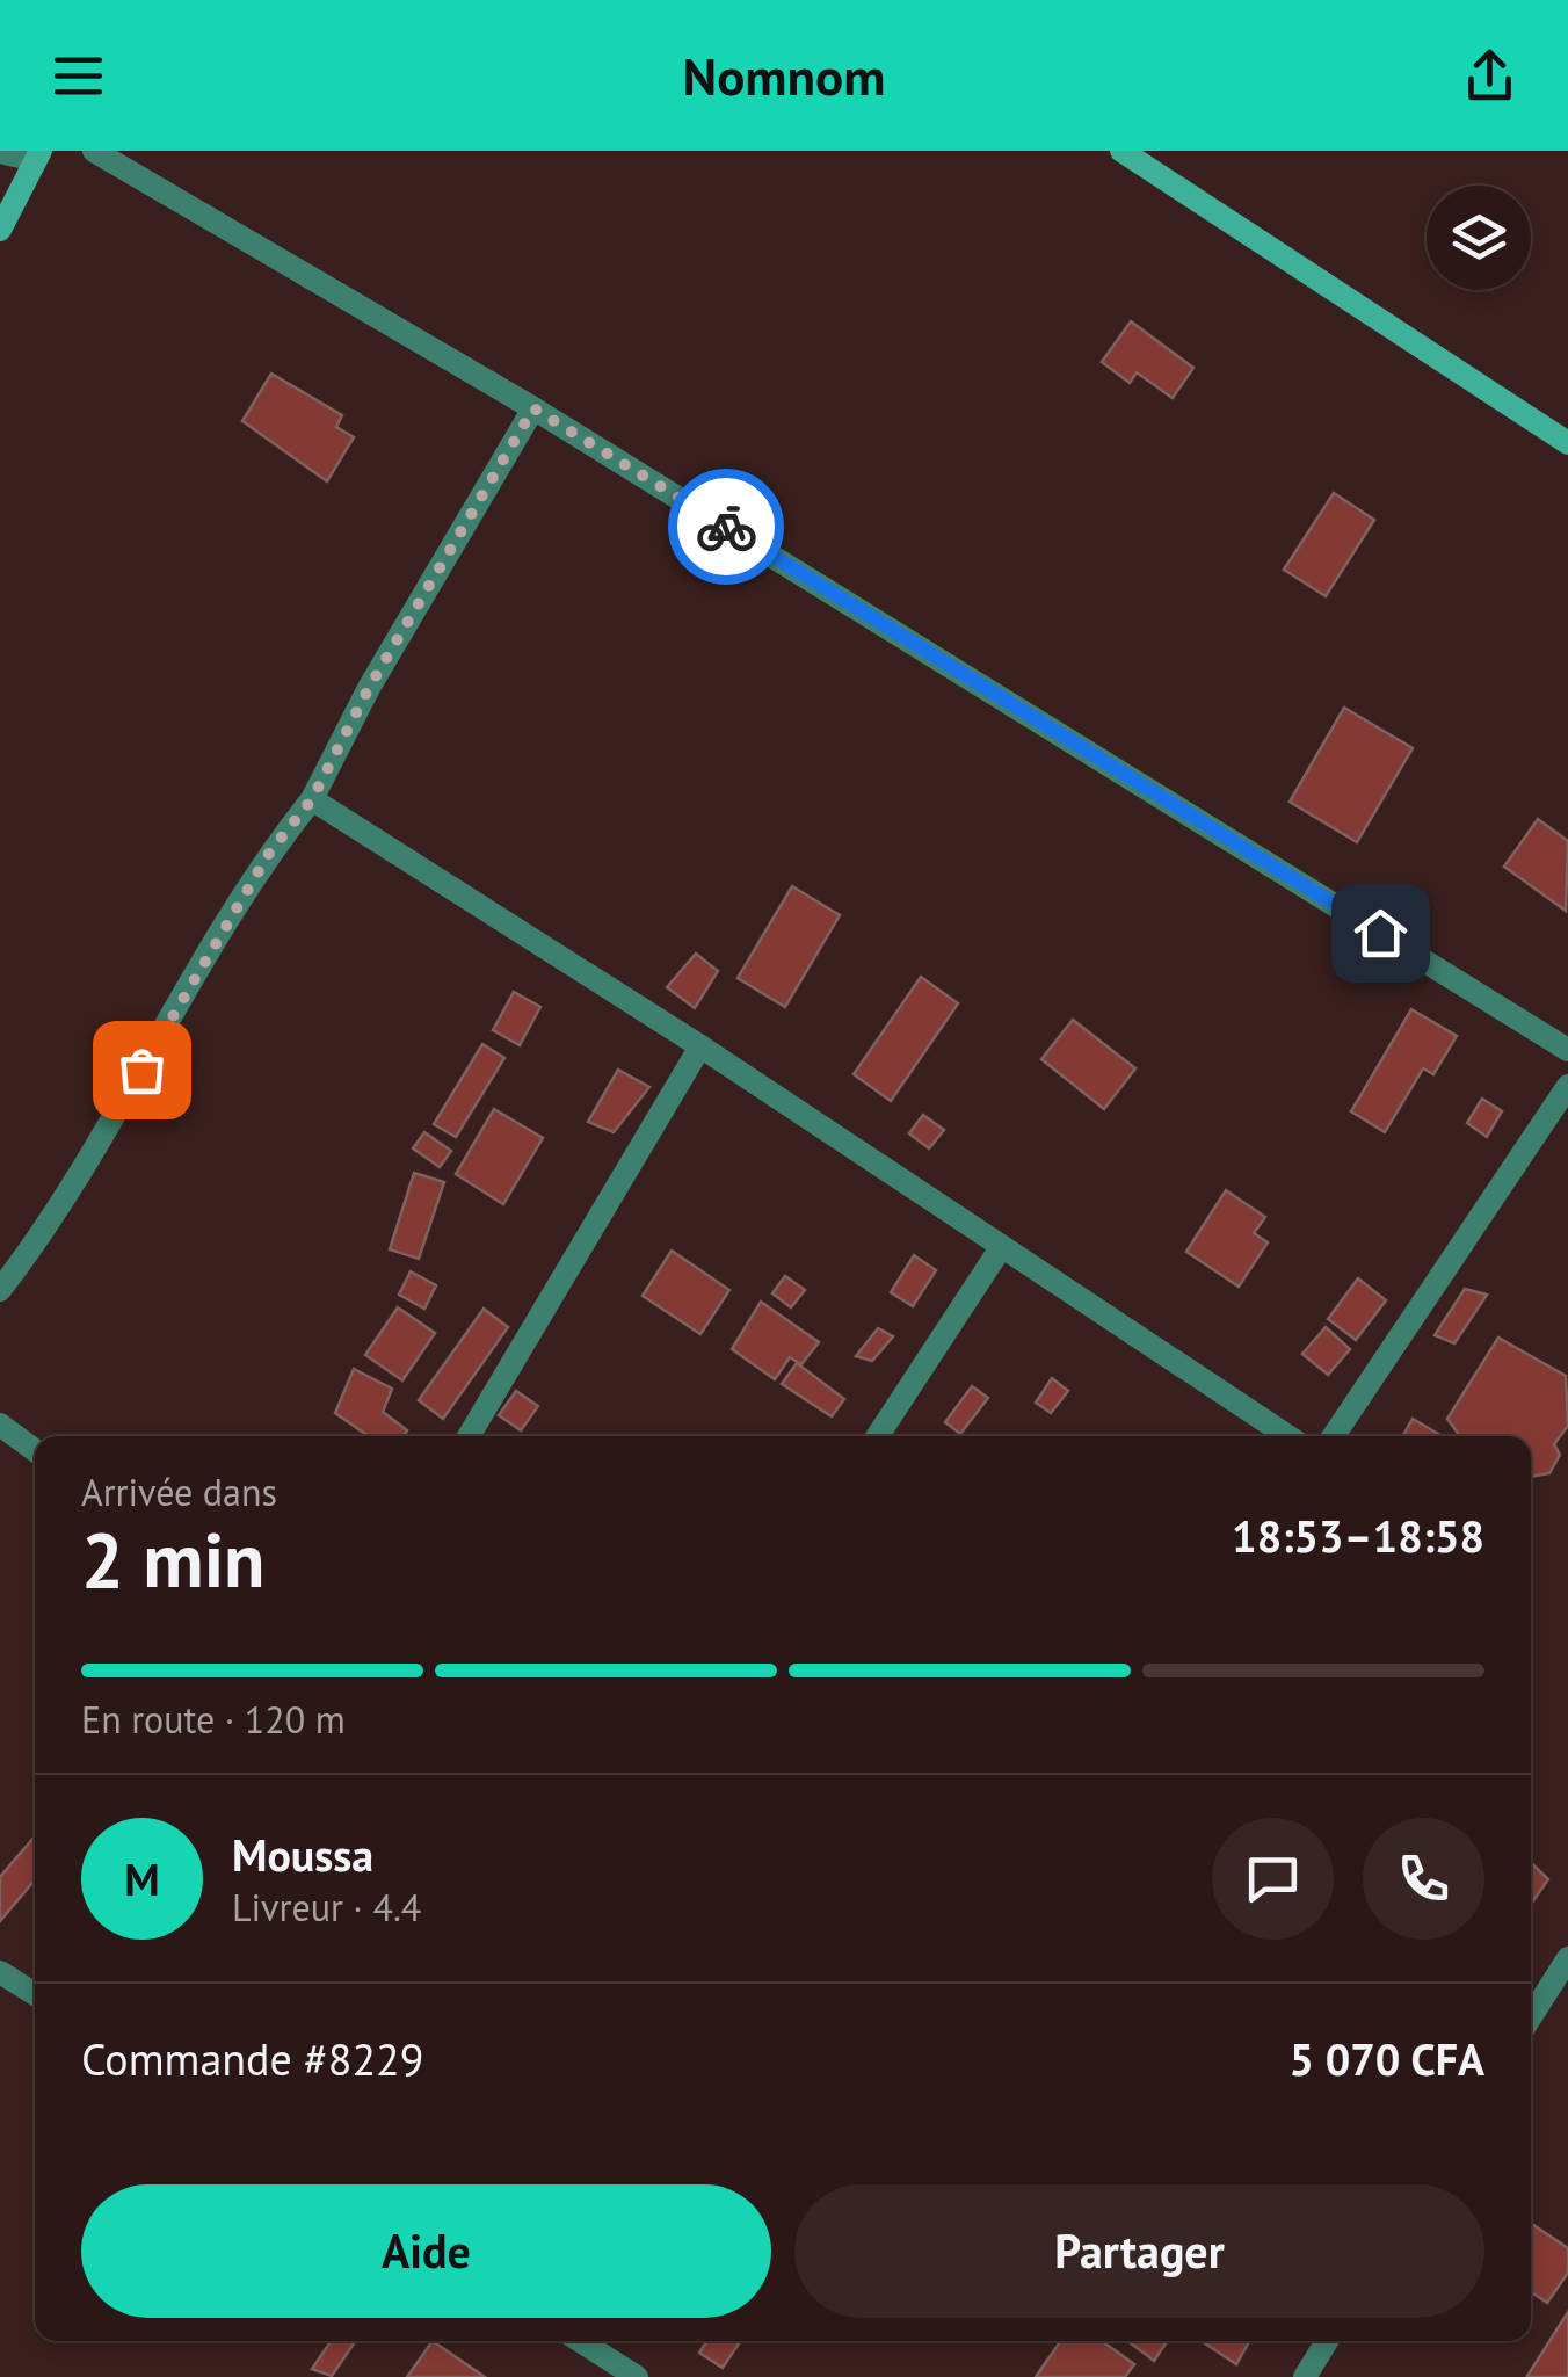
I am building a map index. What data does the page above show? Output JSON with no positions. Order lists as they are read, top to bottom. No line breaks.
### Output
{"page":{"header":"Nomnom","heading":["2 min","Arrivée dans","18:53–18:58"],"panel":["Moussa","Livreur · 4.4","Commande #8229","5 070 CFA"],"bar":"En route · 120 m","round":"M","buttons":["Aide","Partager"]}}
